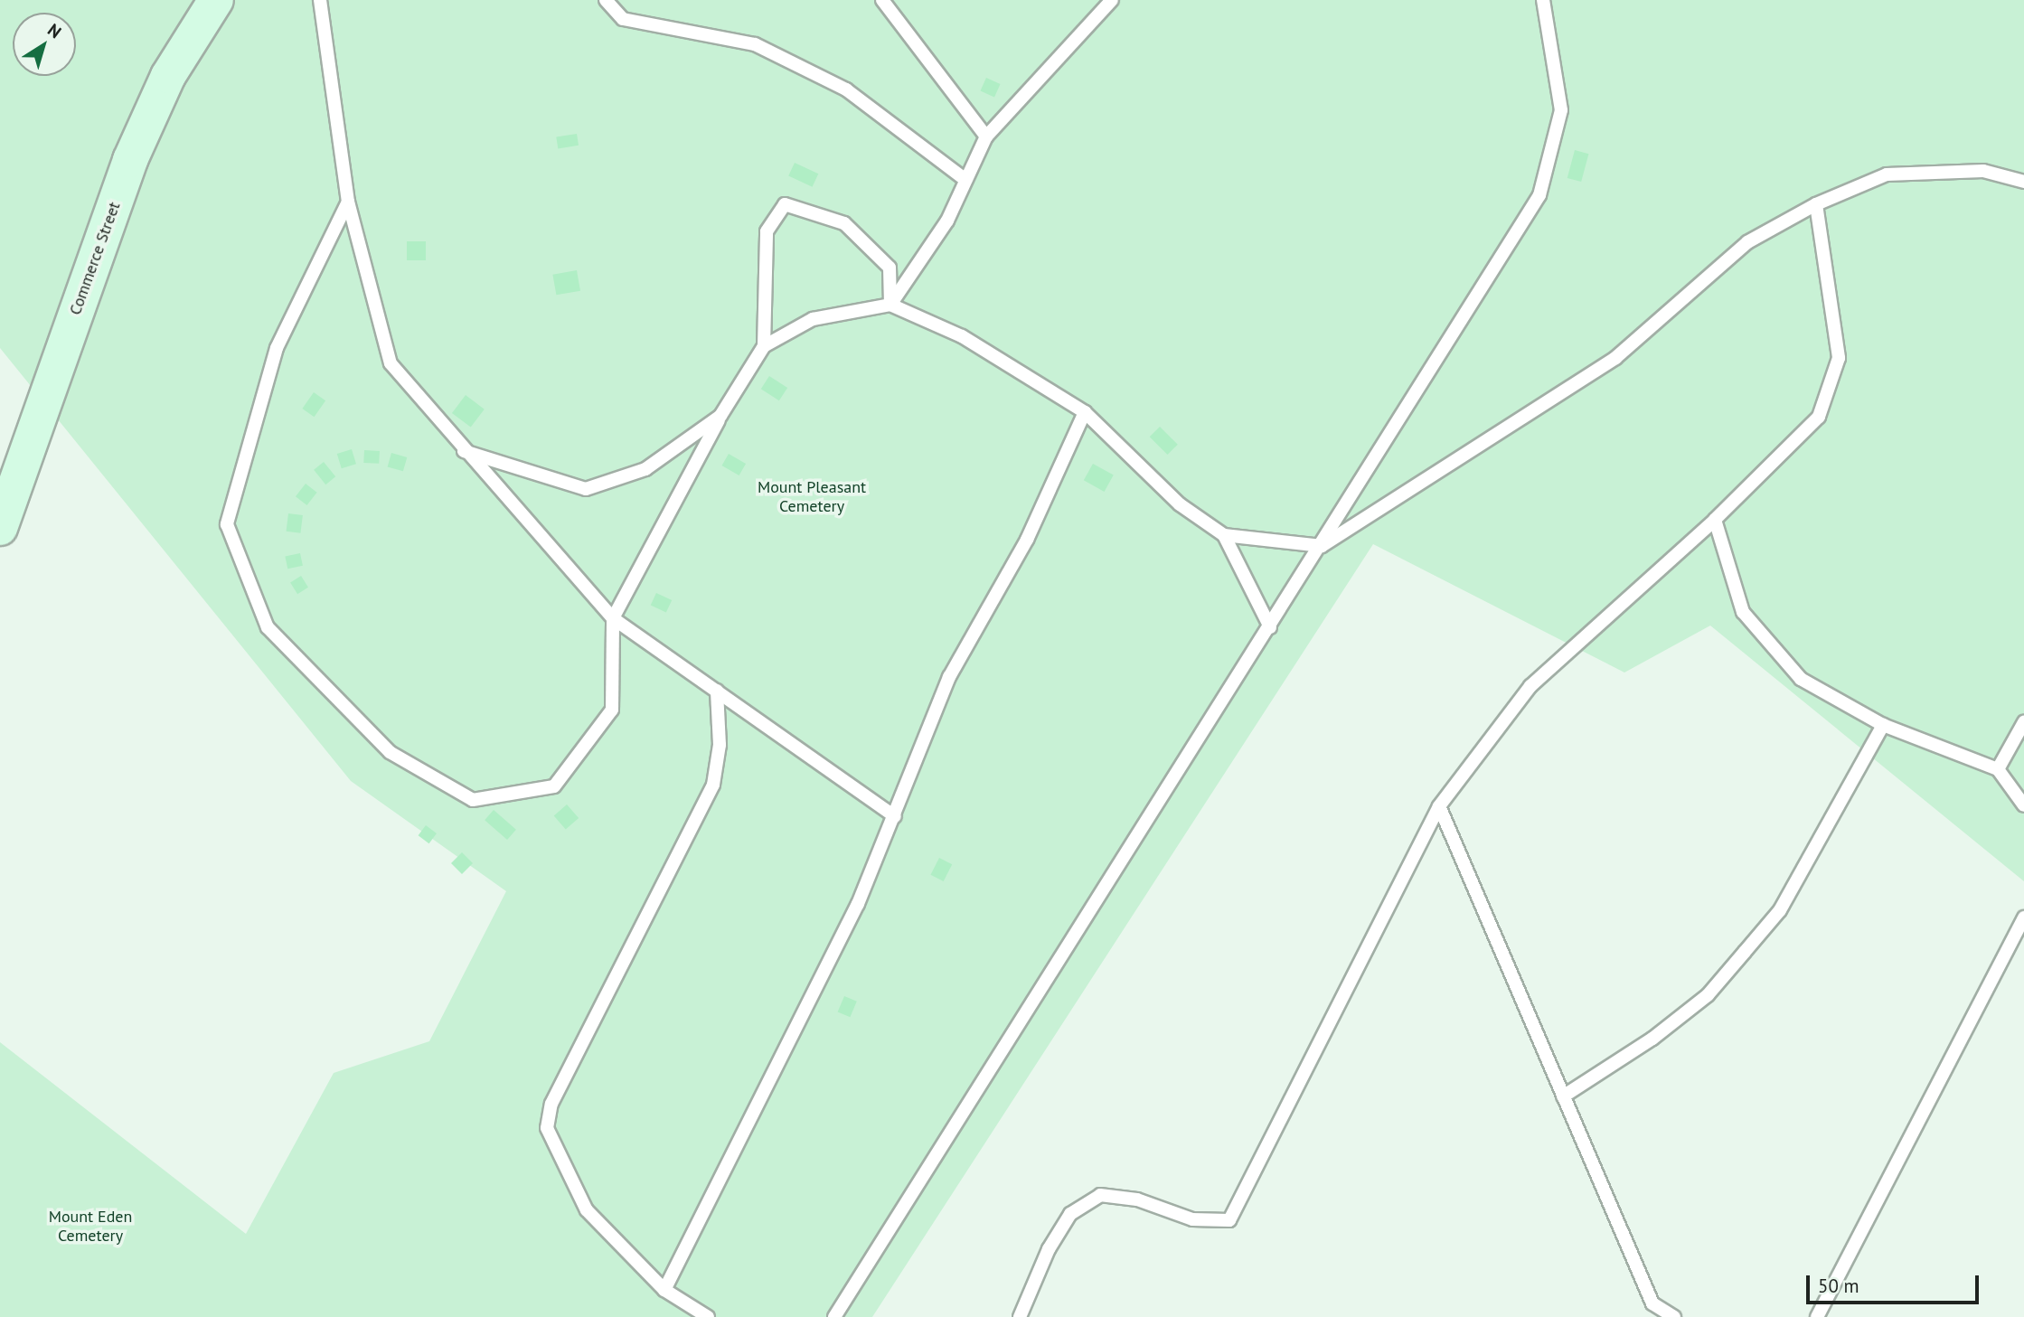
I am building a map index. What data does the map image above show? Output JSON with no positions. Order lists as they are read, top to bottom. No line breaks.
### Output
{"streets":{"street":["Commerce Street"]},"parks":["Mount Pleasant Cemetery","Mount Eden Cemetery"],"scale_bar":"50 m","north":"top right"}
